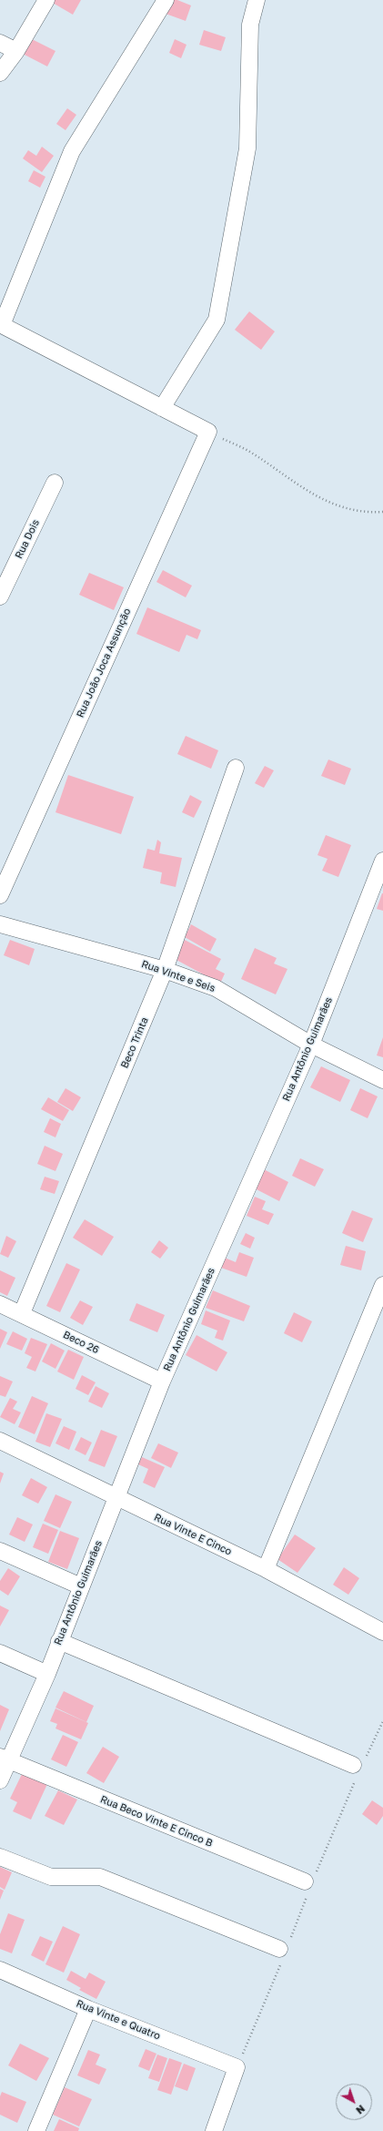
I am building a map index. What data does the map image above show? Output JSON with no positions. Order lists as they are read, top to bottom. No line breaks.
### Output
{"streets":{"street":["Rua Dois","Rua João Joca Assunção","Rua Vinte e Seis","Beco Trinta","Rua Antônio Guimarães","Beco 26","Rua Vinte E Cinco","Rua Beco Vinte E Cinco B","Rua Vinte e Quatro"]},"crossings":[["Rua Vinte e Seis","Beco Trinta"],["Rua Vinte e Seis","Rua Antônio Guimarães"],["Beco Trinta","Beco 26"],["Rua Antônio Guimarães","Beco 26"],["Rua Antônio Guimarães","Rua Vinte E Cinco"],["Rua Antônio Guimarães","Rua Beco Vinte E Cinco B"]],"north":"bottom right"}
